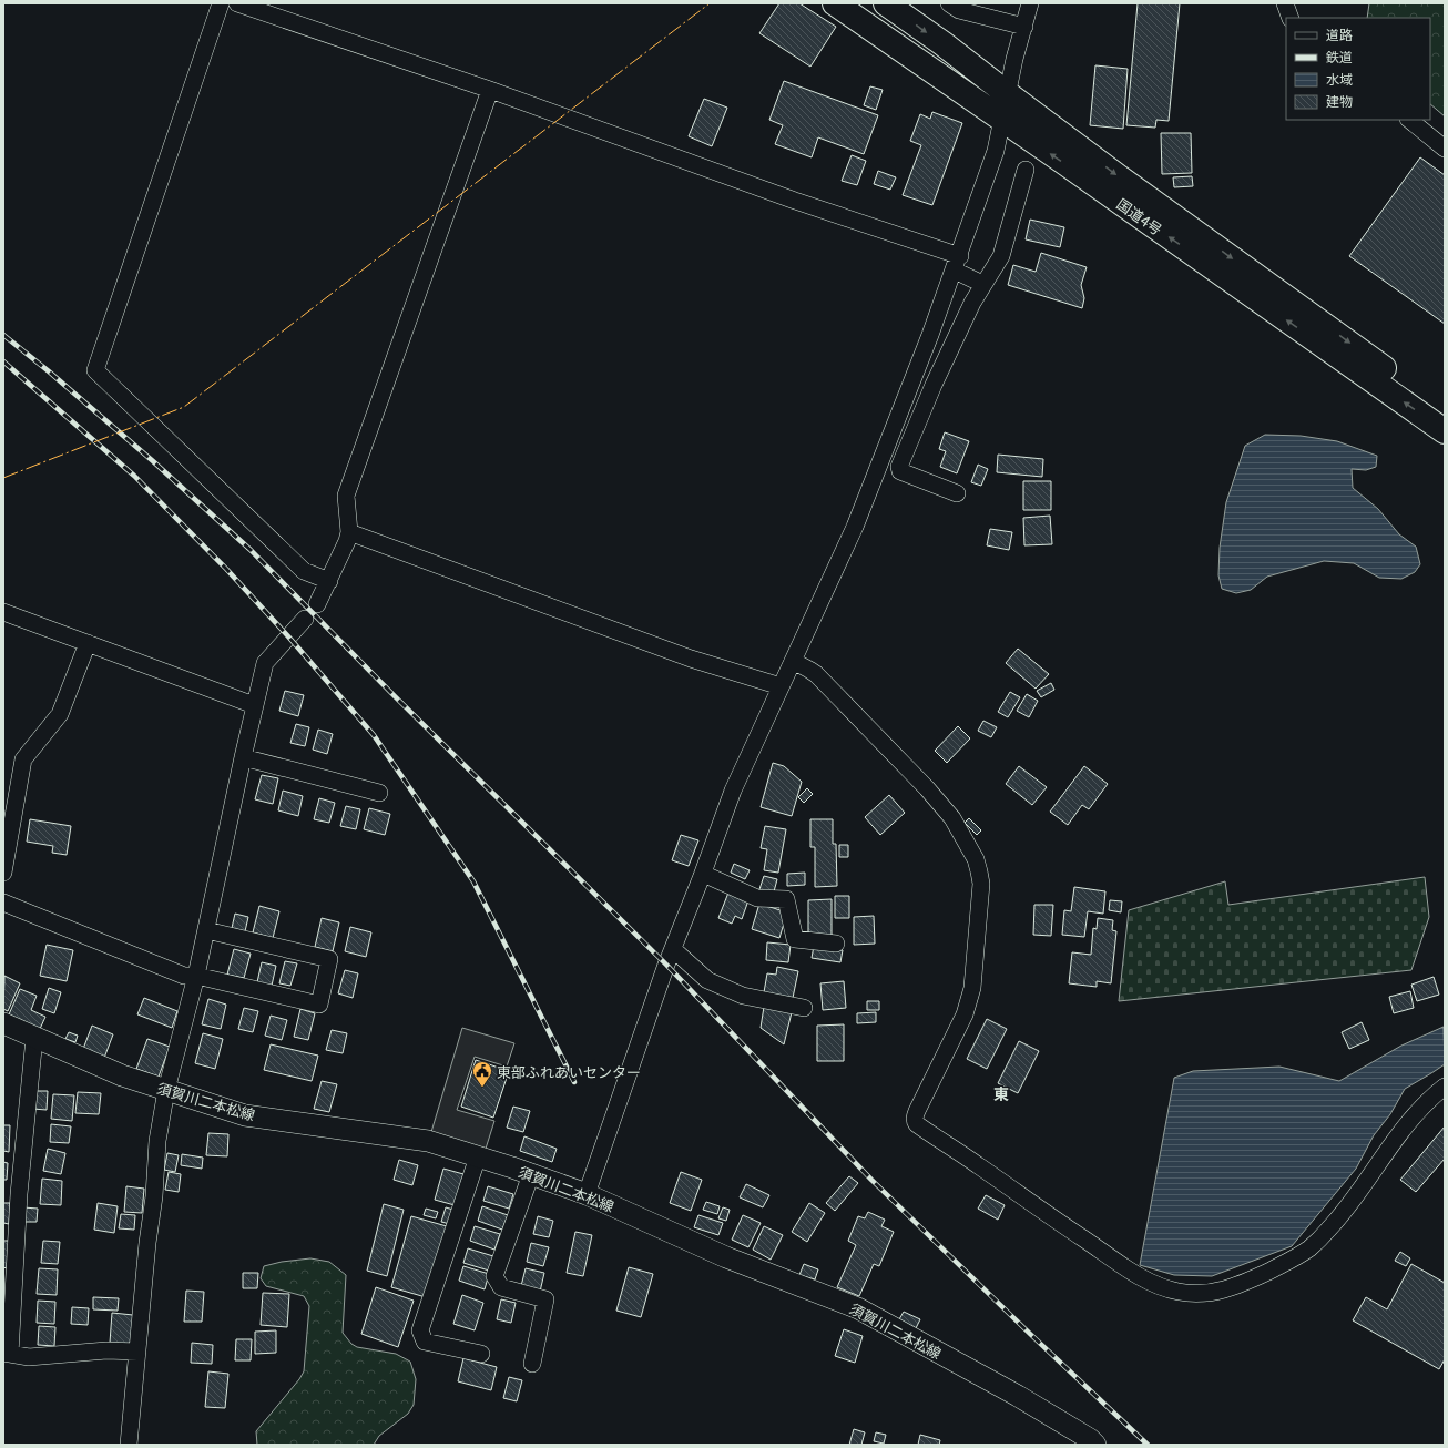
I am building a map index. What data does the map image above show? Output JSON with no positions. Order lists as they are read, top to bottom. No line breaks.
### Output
{"streets":{"highway":["国道4号"],"main road":["須賀川二本松線"]},"districts":["東"],"places":{"public building":["東部ふれあいセンター"]},"legend":["道路","鉄道","水域","建物"]}
